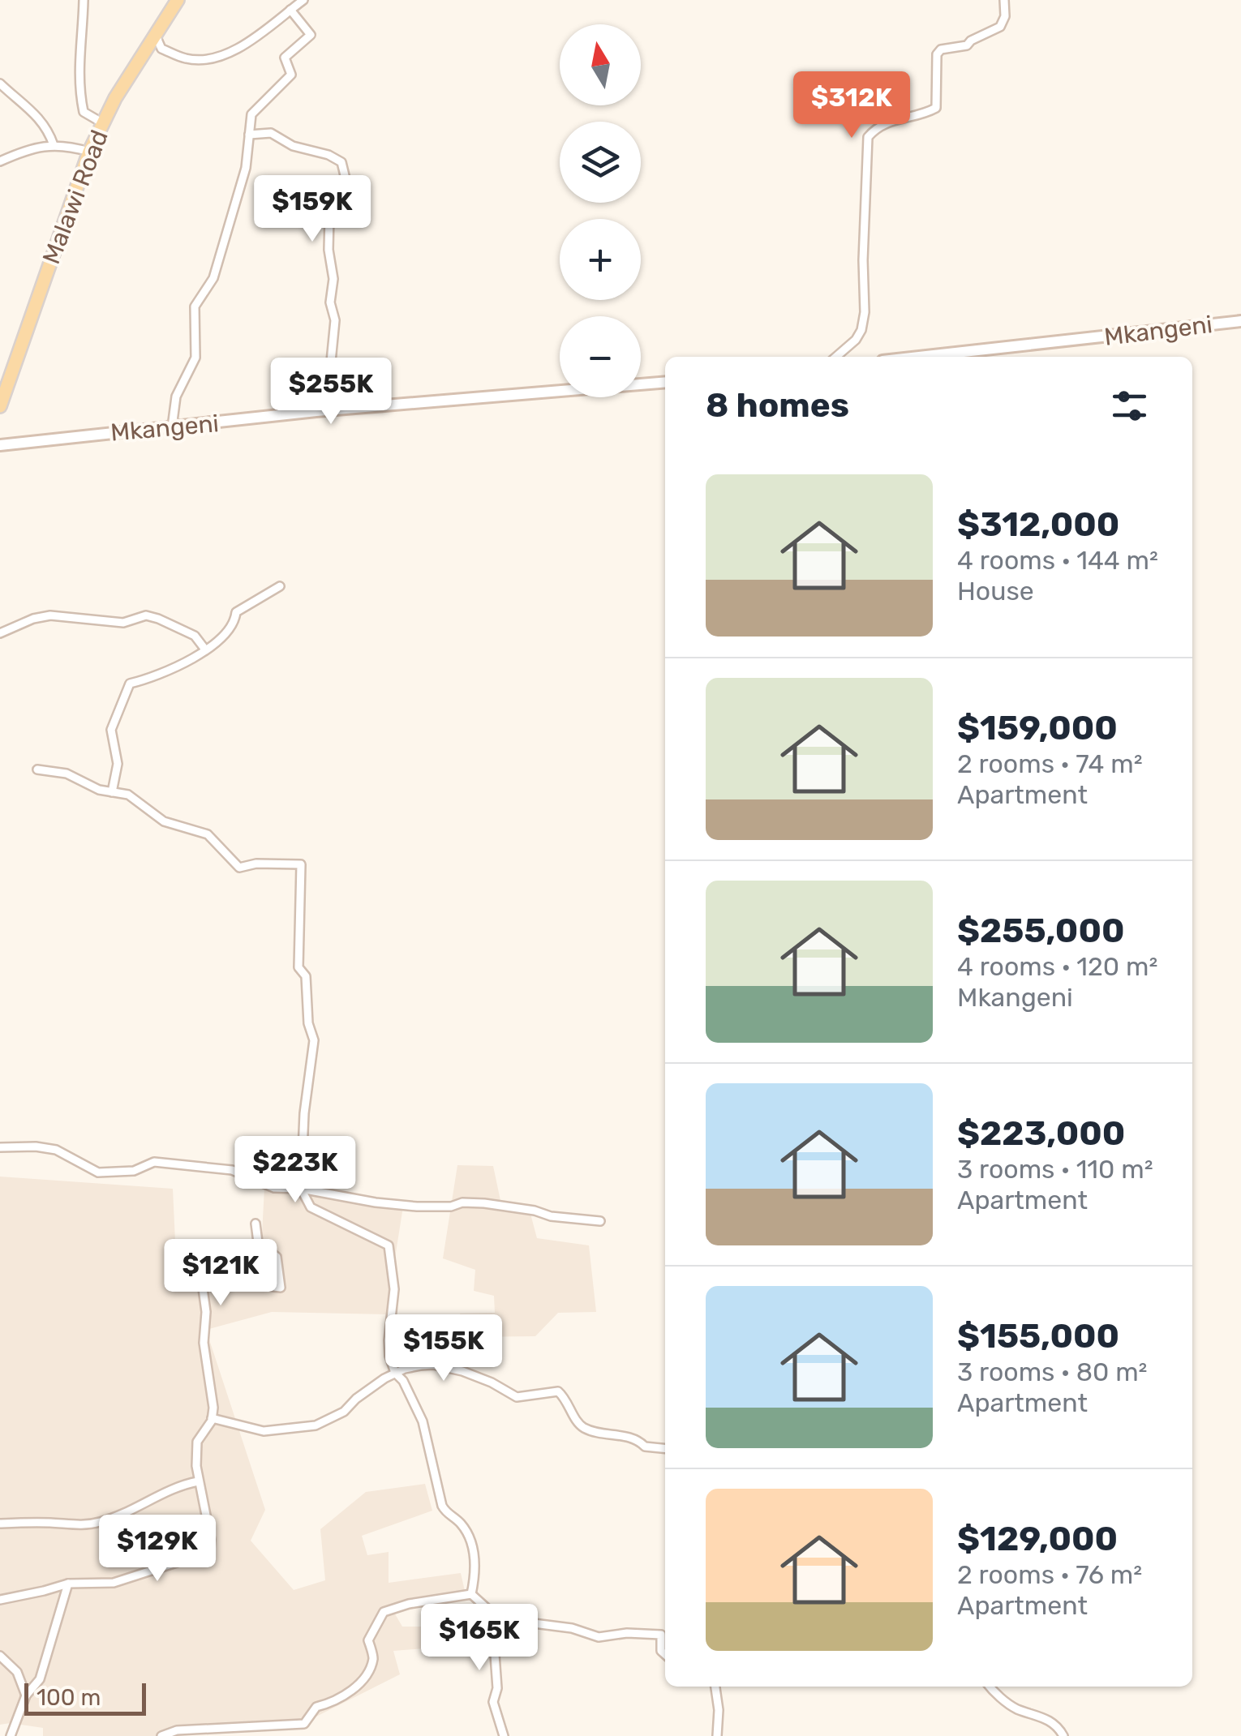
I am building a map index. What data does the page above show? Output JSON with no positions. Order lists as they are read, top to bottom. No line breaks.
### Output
{"streets":{"main road":["Malawi Road"],"street":["Mkangeni"]},"scale_bar":"100 m","north":"top","page":{"map_buttons":["+","−"],"price":["$312K","$159K","$255K","$223K","$121K","$155K","$129K","$165K"],"heading":"8 homes","list":[{"name":"$312,000","note":"4 rooms · 144 m² · House"},{"name":"$159,000","note":"2 rooms · 74 m² · Apartment"},{"name":"$255,000","note":"4 rooms · 120 m² · Mkangeni"},{"name":"$223,000","note":"3 rooms · 110 m² · Apartment"},{"name":"$155,000","note":"3 rooms · 80 m² · Apartment"},{"name":"$129,000","note":"2 rooms · 76 m² · Apartment"}],"scale":"100 m"}}
